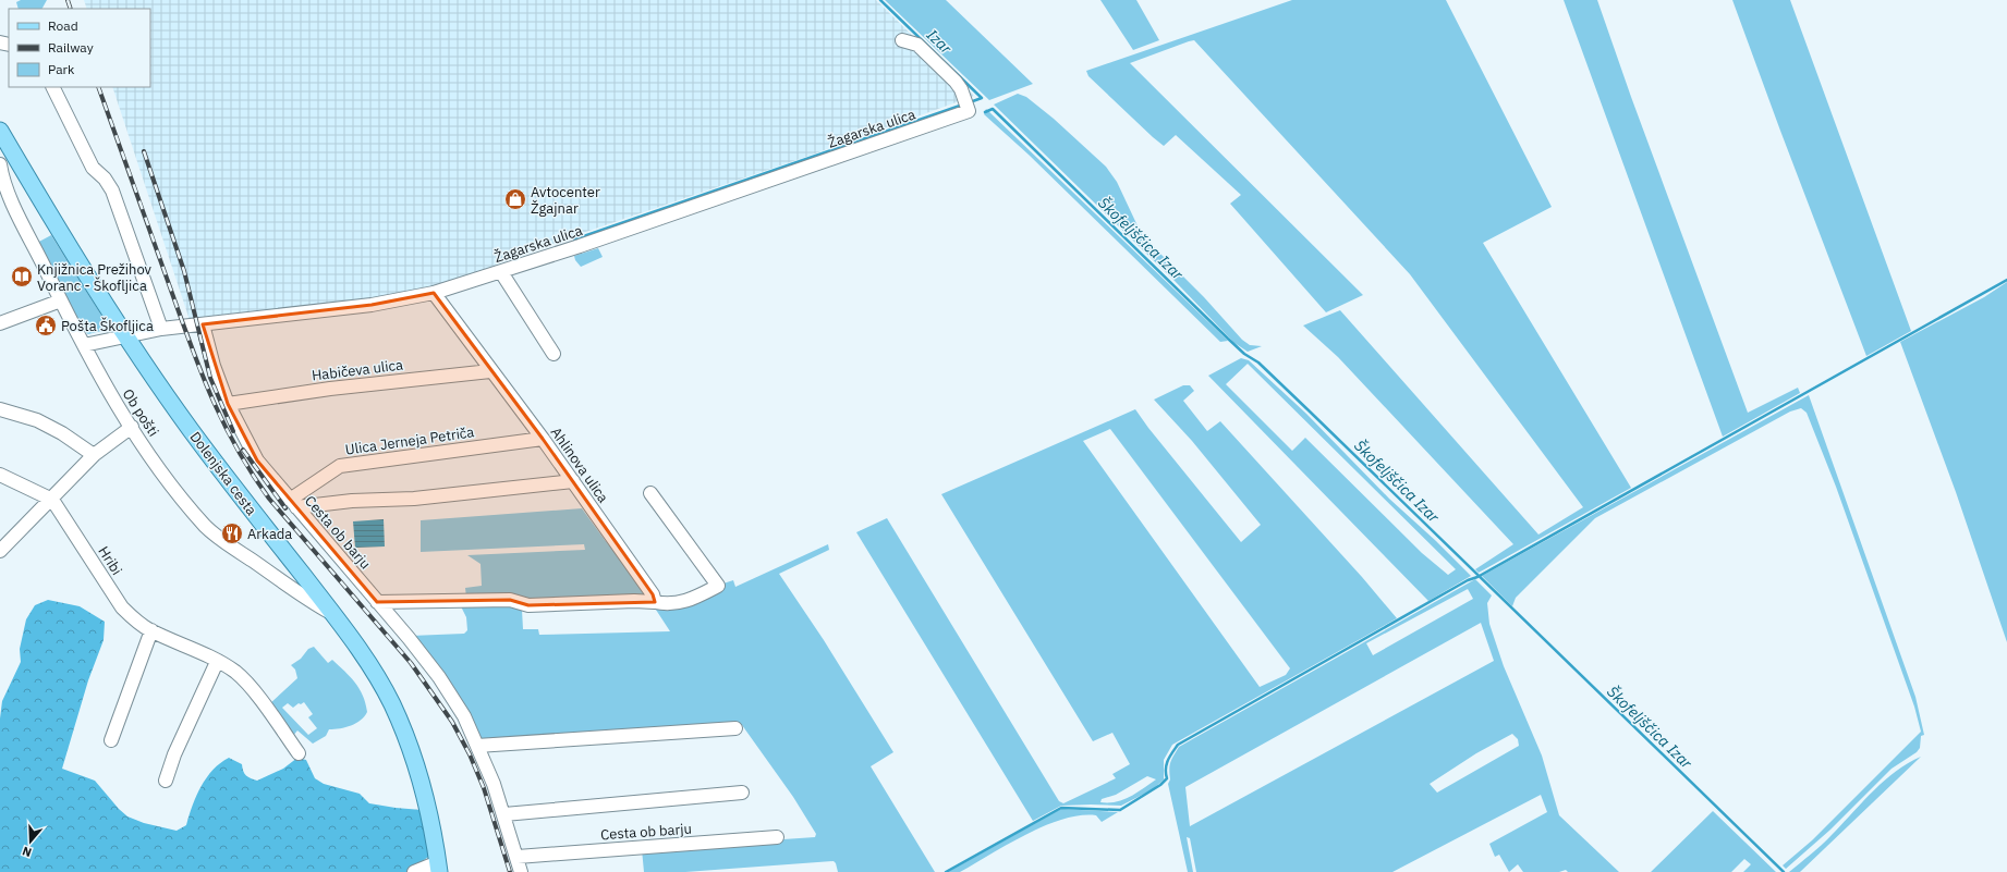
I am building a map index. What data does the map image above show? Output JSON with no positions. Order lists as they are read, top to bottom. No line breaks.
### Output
{"streets":{"main road":["Dolenjska cesta"],"street":["Žagarska ulica","Habičeva ulica","Ob pošti","Ulica Jerneja Petriča","Ahlinova ulica","Cesta ob barju","Hribi"]},"crossings":[["Žagarska ulica","Ob pošti"],["Žagarska ulica","Ahlinova ulica"],["Žagarska ulica","Dolenjska cesta"],["Žagarska ulica","Cesta ob barju"],["Habičeva ulica","Ahlinova ulica"],["Habičeva ulica","Cesta ob barju"],["Ob pošti","Dolenjska cesta"],["Ulica Jerneja Petriča","Ahlinova ulica"],["Ulica Jerneja Petriča","Cesta ob barju"]],"water":["Izar","Škofeljščica Izar"],"places":{"shop":["Avtocenter Žgajnar"],"library":["Knjižnica Prežihov Voranc - Škofljica"],"public building":["Pošta Škofljica"],"restaurant":["Arkada"]},"legend":["Road","Railway","Park"],"north":"bottom"}
